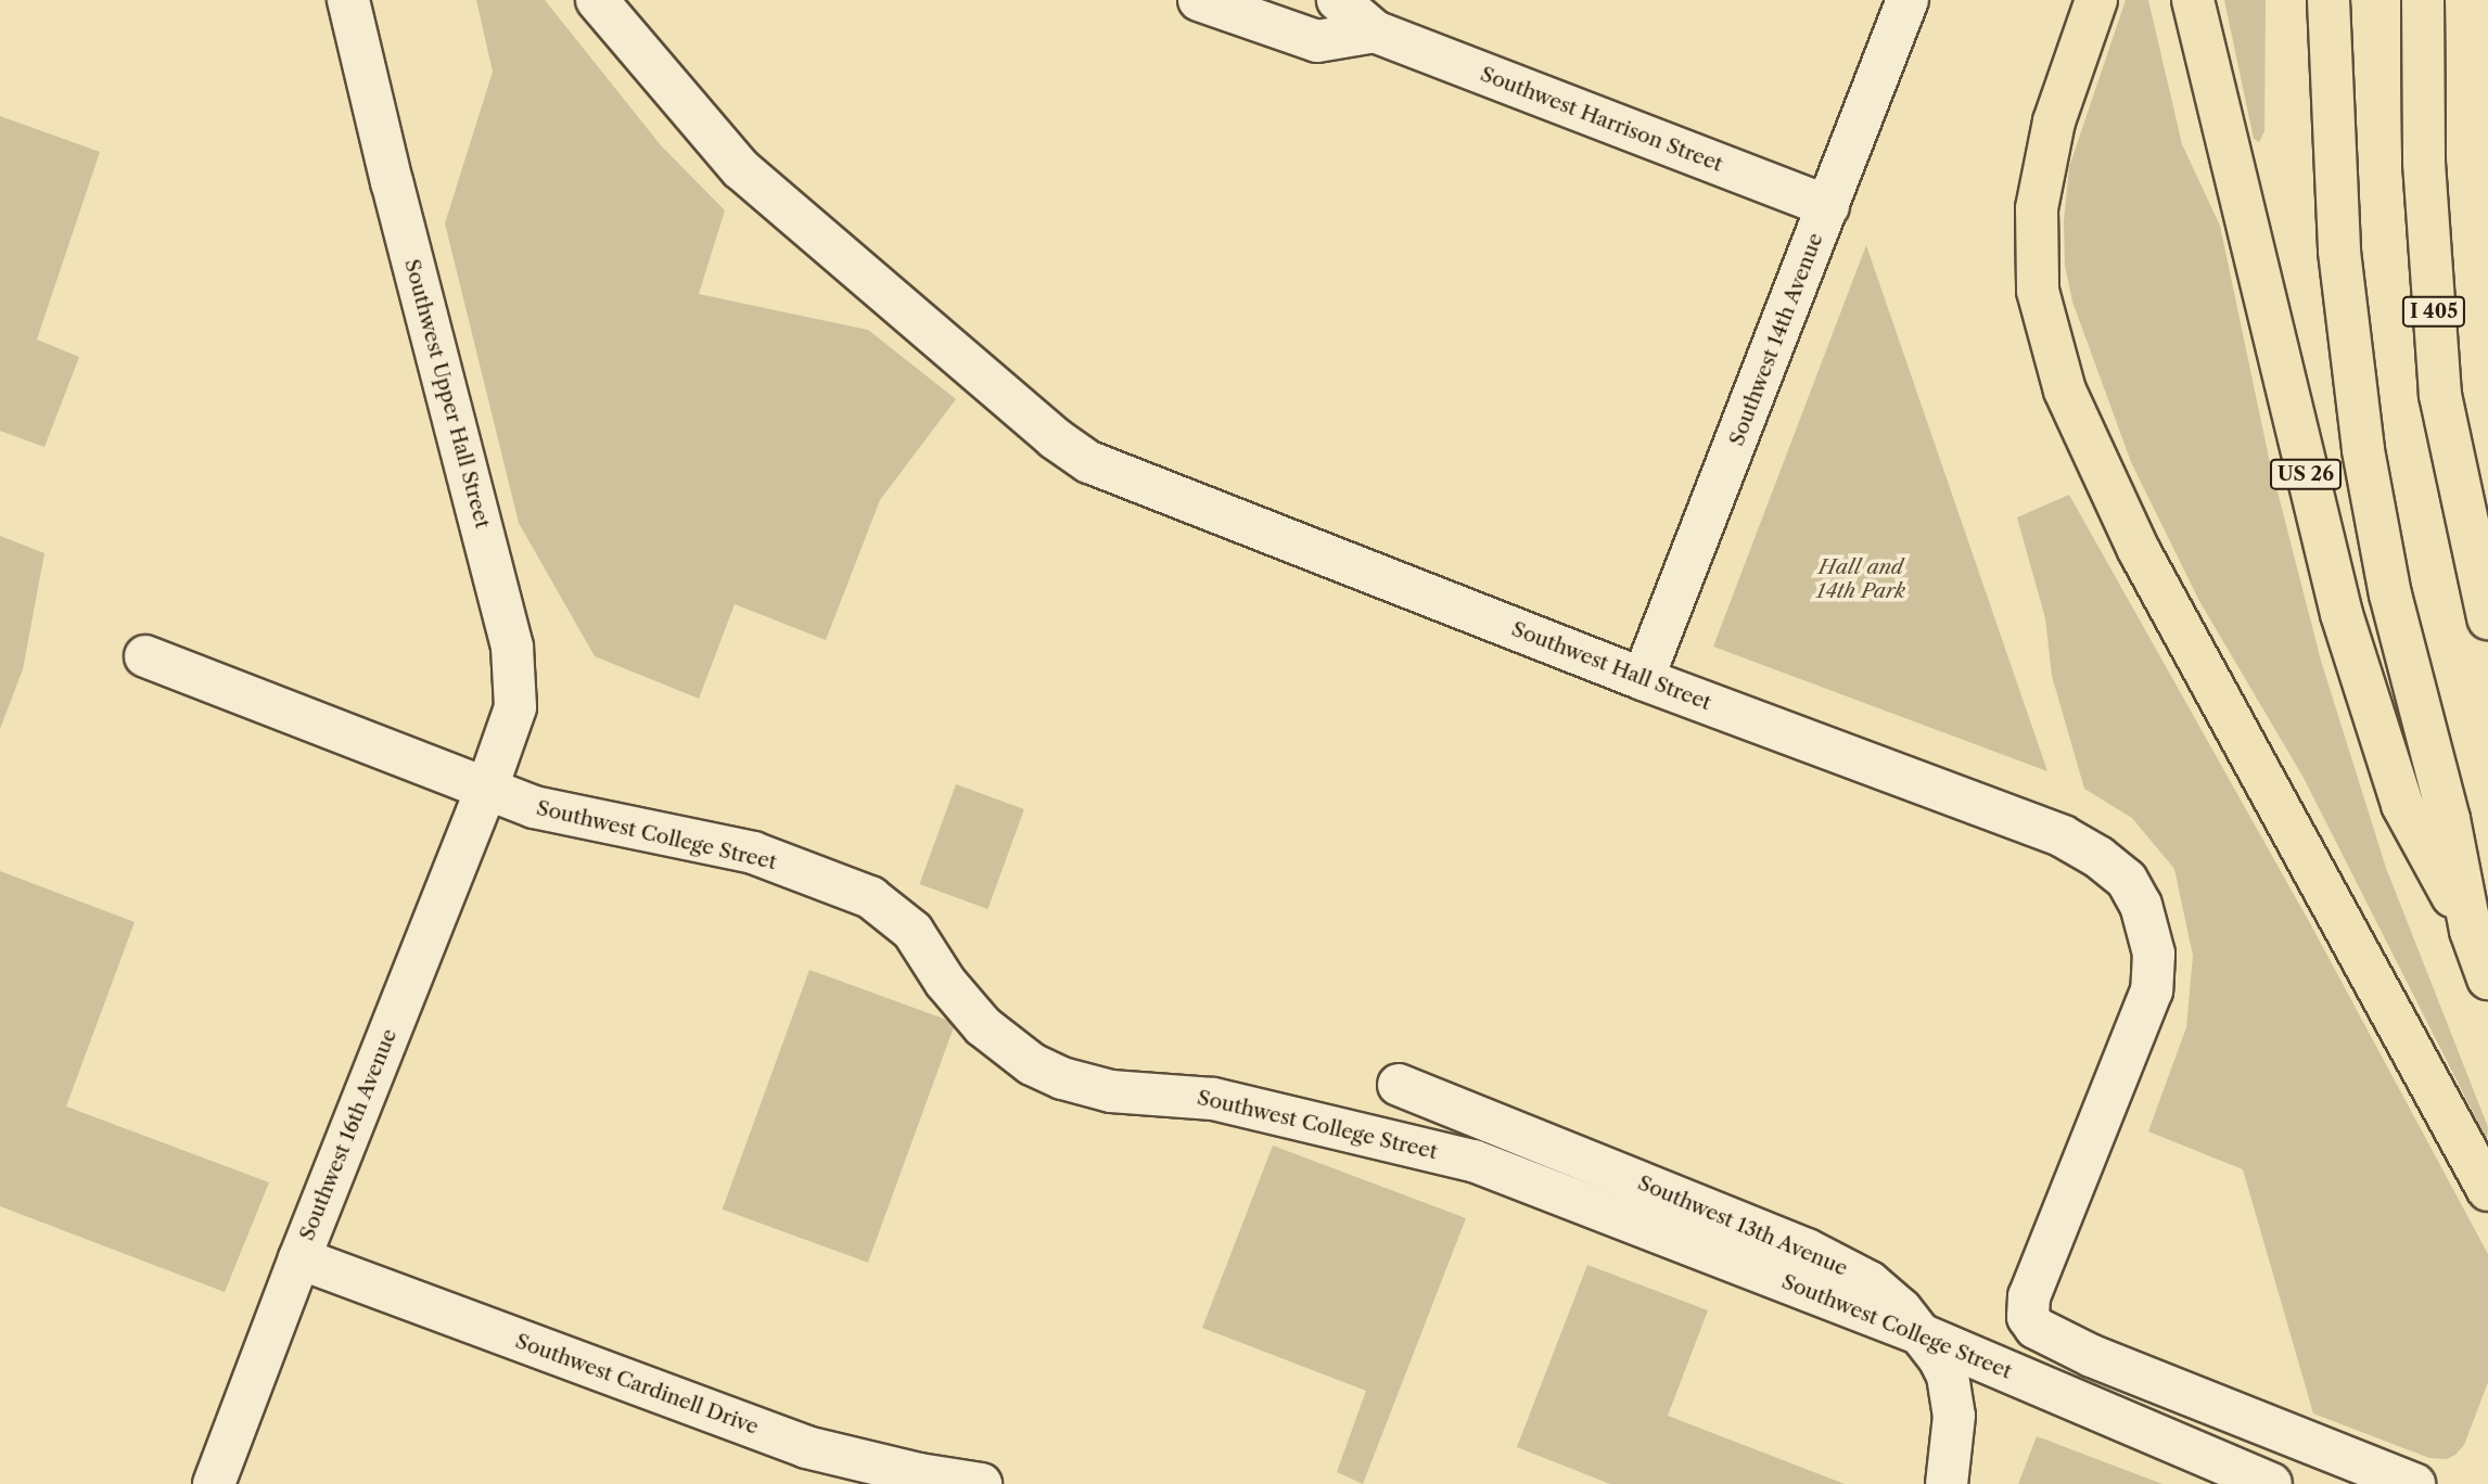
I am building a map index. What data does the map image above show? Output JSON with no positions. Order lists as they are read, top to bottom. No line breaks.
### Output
{"streets":{"highway":["I 405","US 26"],"street":["Southwest Harrison Street","Southwest 14th Avenue","Southwest Upper Hall Street","Southwest Hall Street","Southwest College Street","Southwest 16th Avenue","Southwest 13th Avenue","Southwest Cardinell Drive"]},"crossings":[["Southwest Harrison Street","Southwest 14th Avenue"],["Southwest 14th Avenue","Southwest Hall Street"],["Southwest Upper Hall Street","Southwest College Street"],["Southwest Upper Hall Street","Southwest 16th Avenue"],["Southwest College Street","Southwest 16th Avenue"],["Southwest College Street","Southwest 13th Avenue"],["Southwest 16th Avenue","Southwest Cardinell Drive"]],"parks":["Hall and 14th Park"]}
